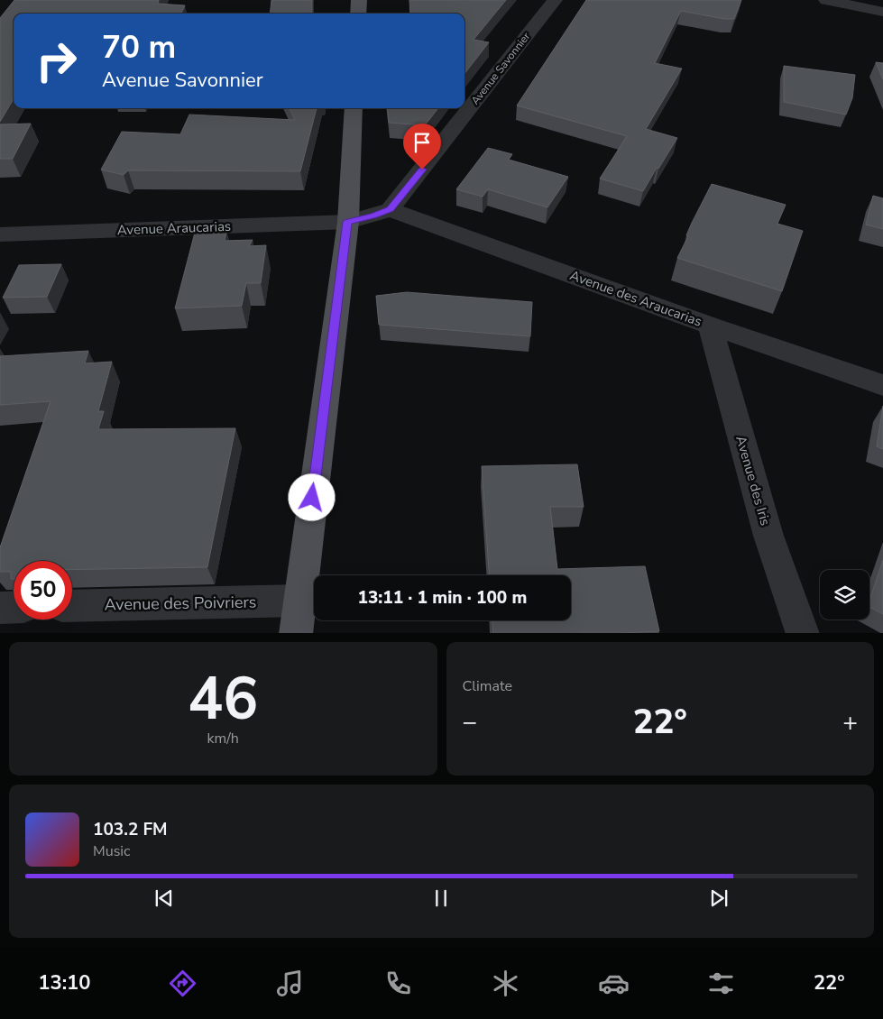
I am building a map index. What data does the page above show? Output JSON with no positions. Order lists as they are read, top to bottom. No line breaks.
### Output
{"streets":{"street":["Avenue Savonnier","Avenue Araucarias","Avenue des Araucarias","Avenue des Iris","Avenue des Poivriers"]},"crossings":[["Avenue Savonnier","Avenue des Araucarias"],["Avenue des Araucarias","Avenue des Iris"]],"page":{"turn":["70 m","Avenue Savonnier"],"limit":"50","trip":"13:11 · 1 min · 100 m","tile":[["46","km/h"],"Climate"],"heat":["−","22°","+"],"song":["103.2 FM","Music"],"tabs":["13:10","22°"]}}
